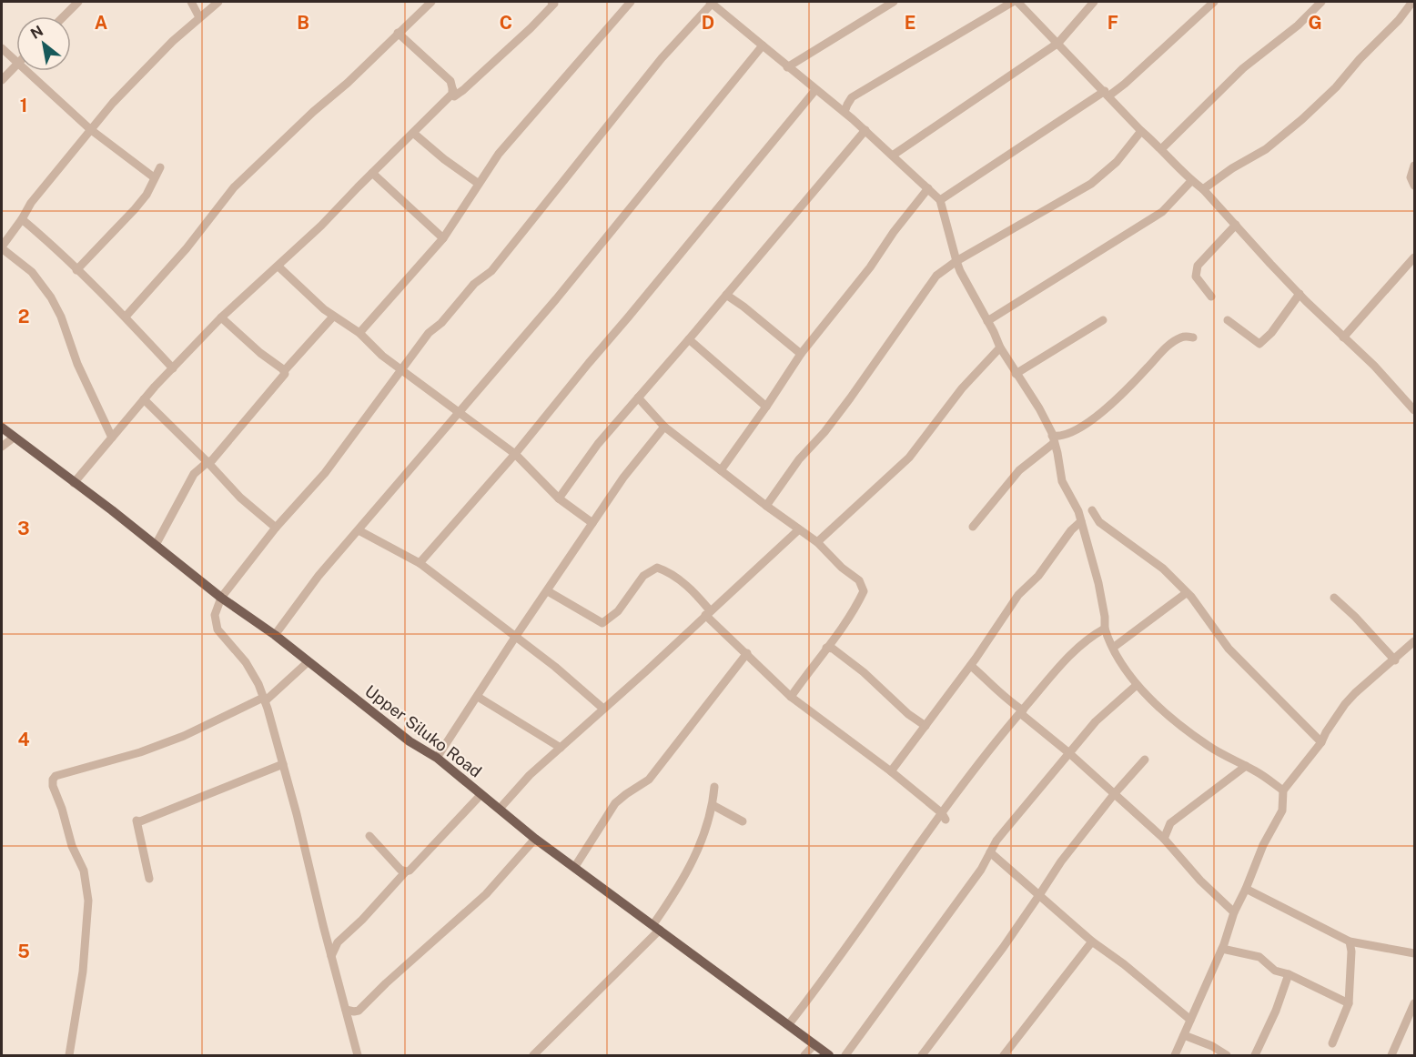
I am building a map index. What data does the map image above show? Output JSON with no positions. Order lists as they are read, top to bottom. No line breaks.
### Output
{"streets":{"main road":["Upper Siluko Road"]},"north":"top left","grid":{"columns":["A","B","C","D","E","F","G"],"rows":["1","2","3","4","5"]}}
